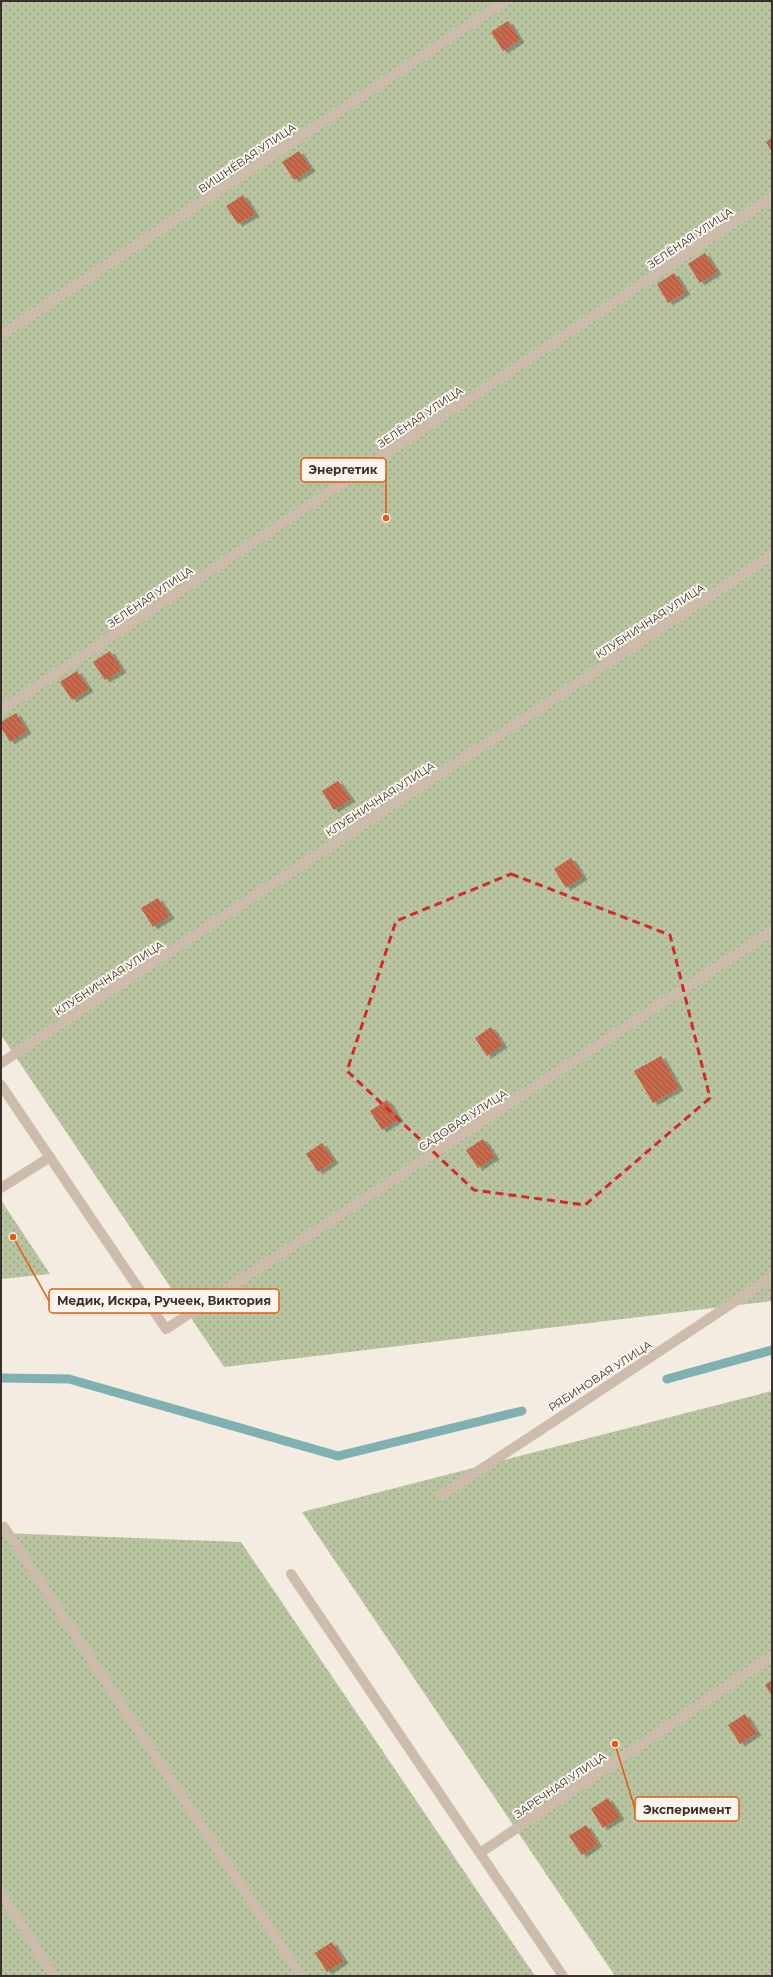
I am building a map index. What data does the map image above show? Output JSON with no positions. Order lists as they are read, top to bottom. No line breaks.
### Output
{"streets":{"lane":["ВИШНЁВАЯ УЛИЦА","ЗЕЛЁНАЯ УЛИЦА","КЛУБНИЧНАЯ УЛИЦА","САДОВАЯ УЛИЦА","РЯБИНОВАЯ УЛИЦА","ЗАРЕЧНАЯ УЛИЦА"]},"places":["Энергетик","Медик, Искра, Ручеек, Виктория","Эксперимент"]}
